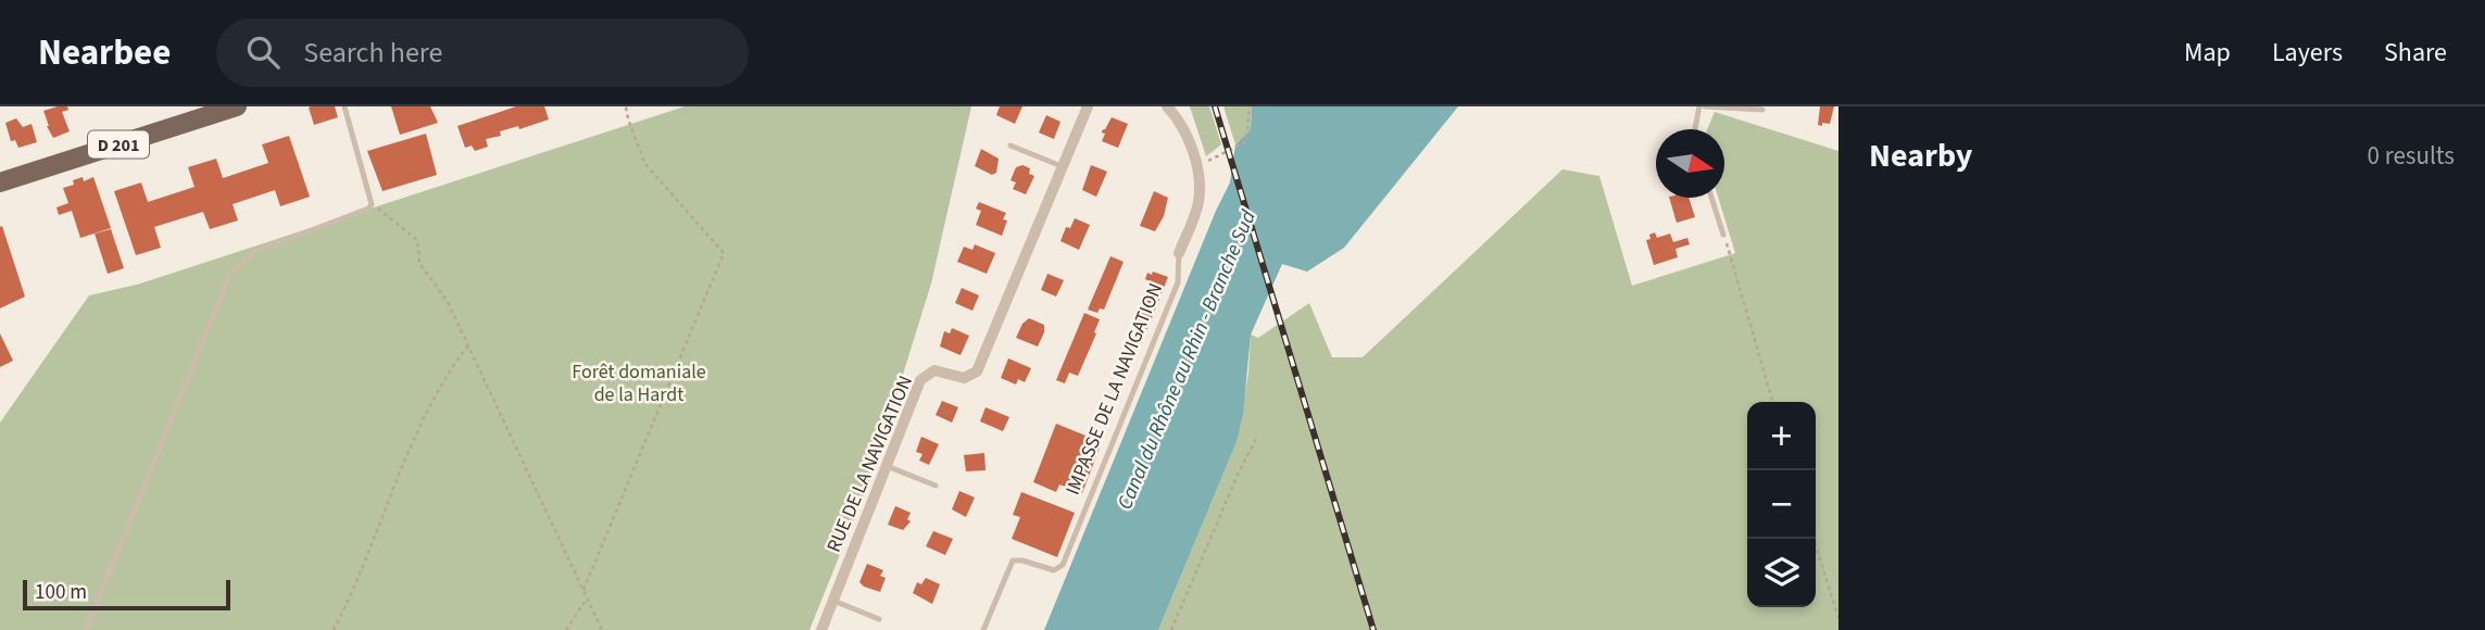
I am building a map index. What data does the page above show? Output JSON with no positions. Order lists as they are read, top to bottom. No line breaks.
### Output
{"streets":{"main road":["D 201"],"street":["IMPASSE DE LA NAVIGATION","RUE DE LA NAVIGATION"]},"water":["Canal du Rhône au Rhin - Branche Sud"],"parks":["Forêt domaniale de la Hardt"],"scale_bar":"100 m","north":"right","page":{"header":"Nearbee","search":"Search here","nav":["Map","Layers","Share"],"heading":["Nearby","0 results"],"map_buttons":["+","−"],"scale":"100 m"}}
